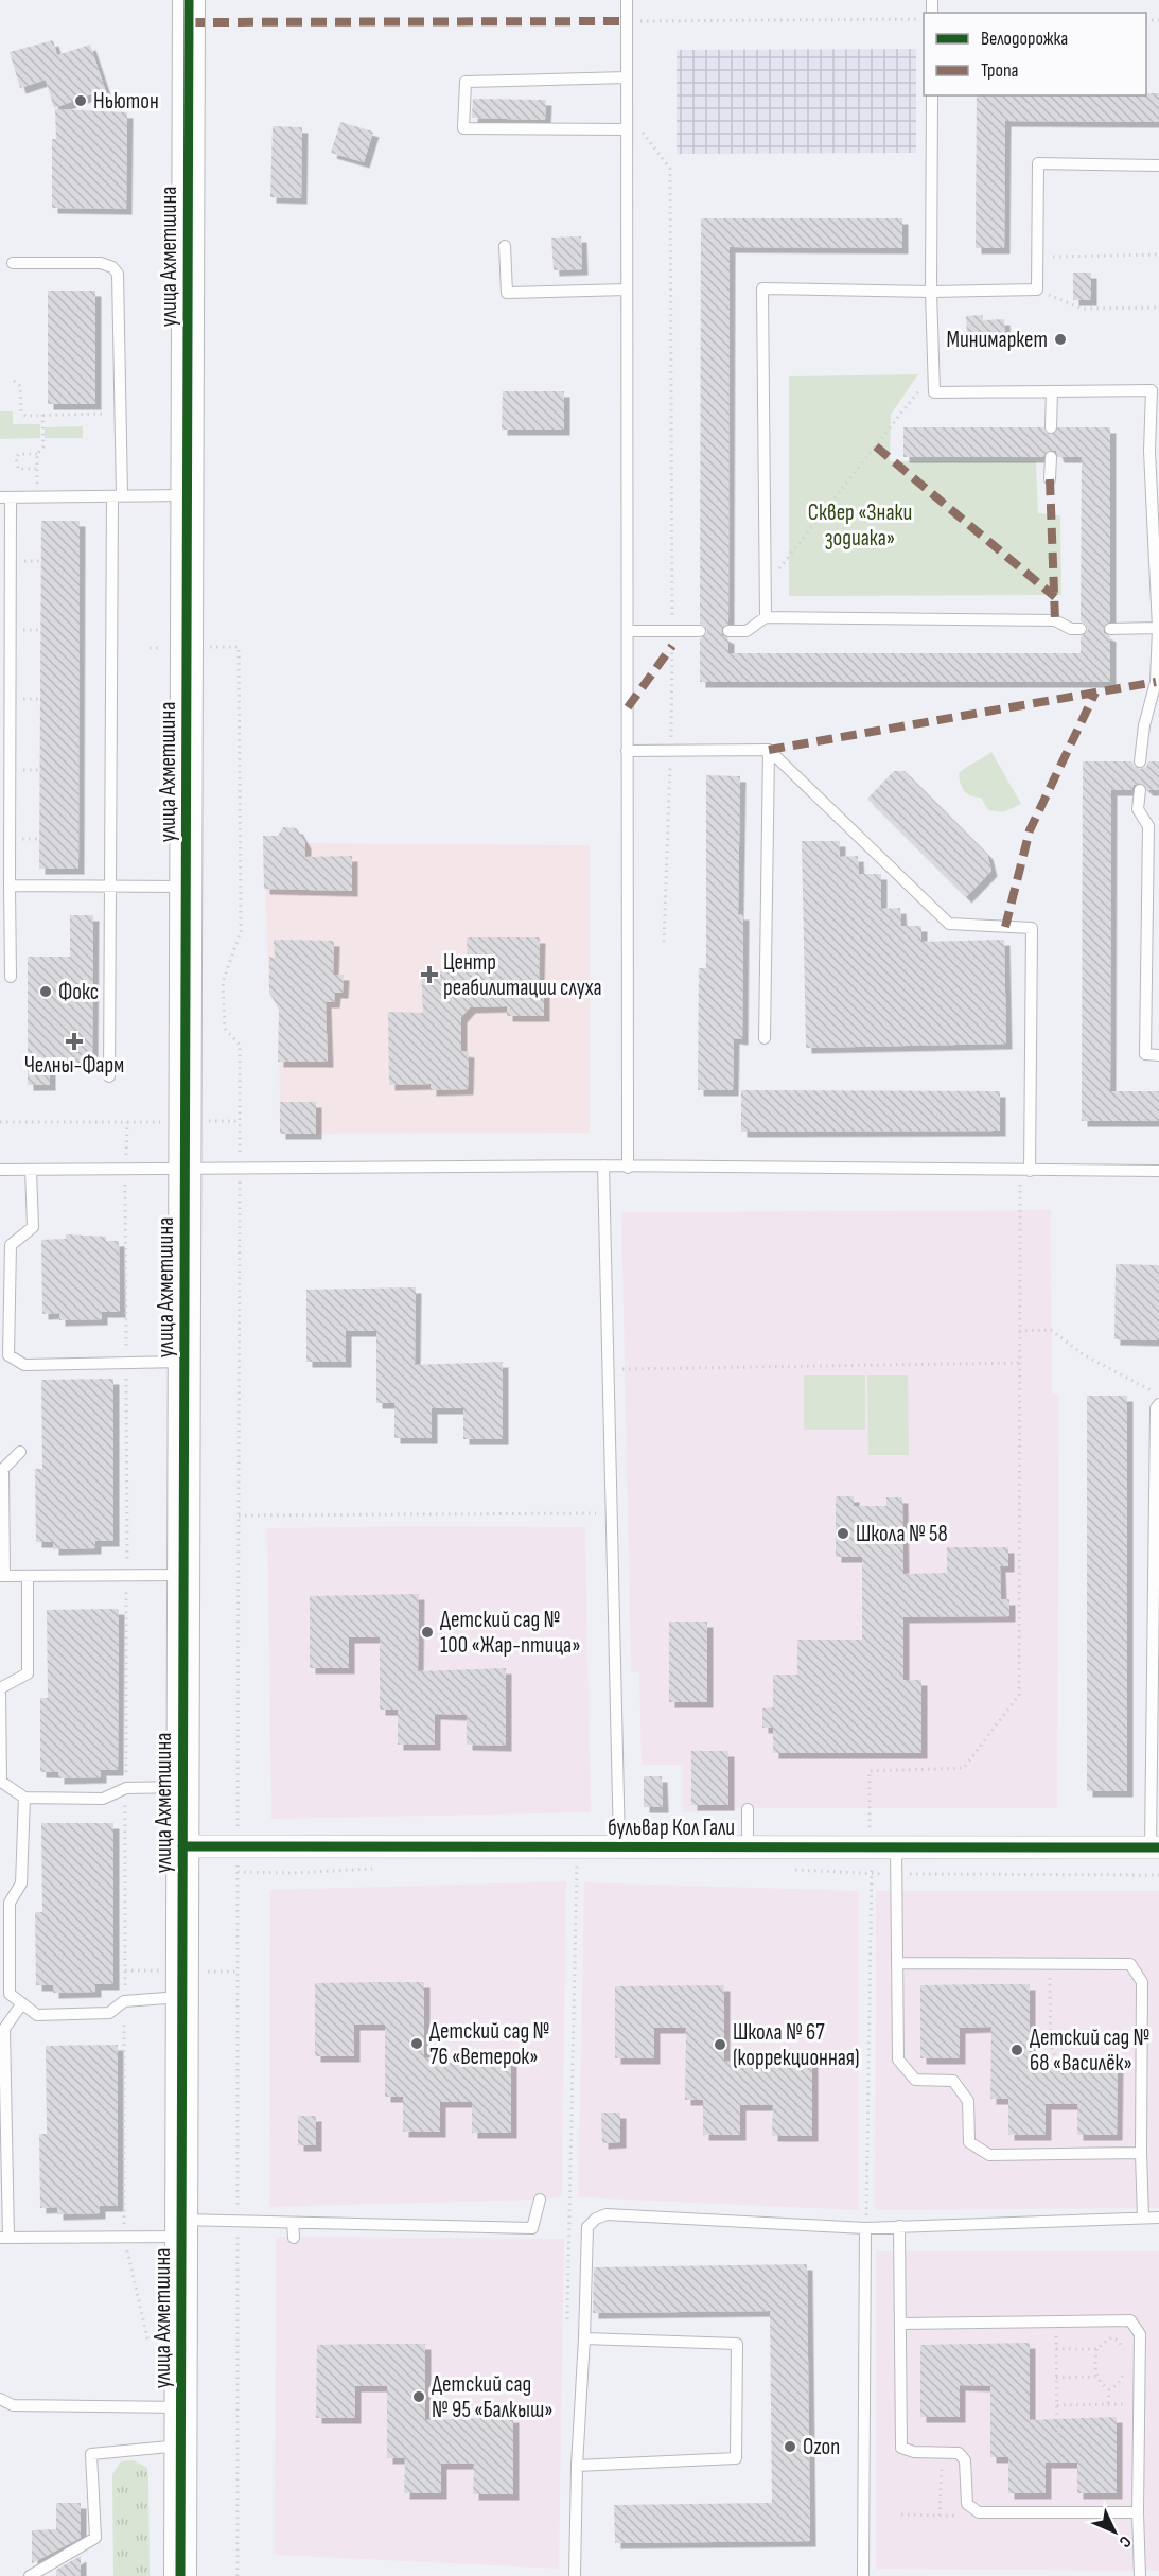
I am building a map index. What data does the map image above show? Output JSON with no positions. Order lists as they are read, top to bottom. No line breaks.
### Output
{"streets":{"street":["улица Ахметшина","бульвар Кол Гали"]},"crossings":[["улица Ахметшина","бульвар Кол Гали"]],"parks":["Сквер «Знаки зодиака»"],"places":{"other":["Ньютон","Минимаркет","Фокс","Школа № 58","Детский сад № 100 «Жар-птица»","Детский сад № 76 «Ветерок»","Школа № 67 (коррекционная)","Детский сад № 68 «Василёк»","Детский сад № 95 «Балкыш»","Ozon"],"health":["Центр реабилитации слуха","Челны-Фарм"]},"legend":["Велодорожка","Тропа"],"north":"bottom right"}
